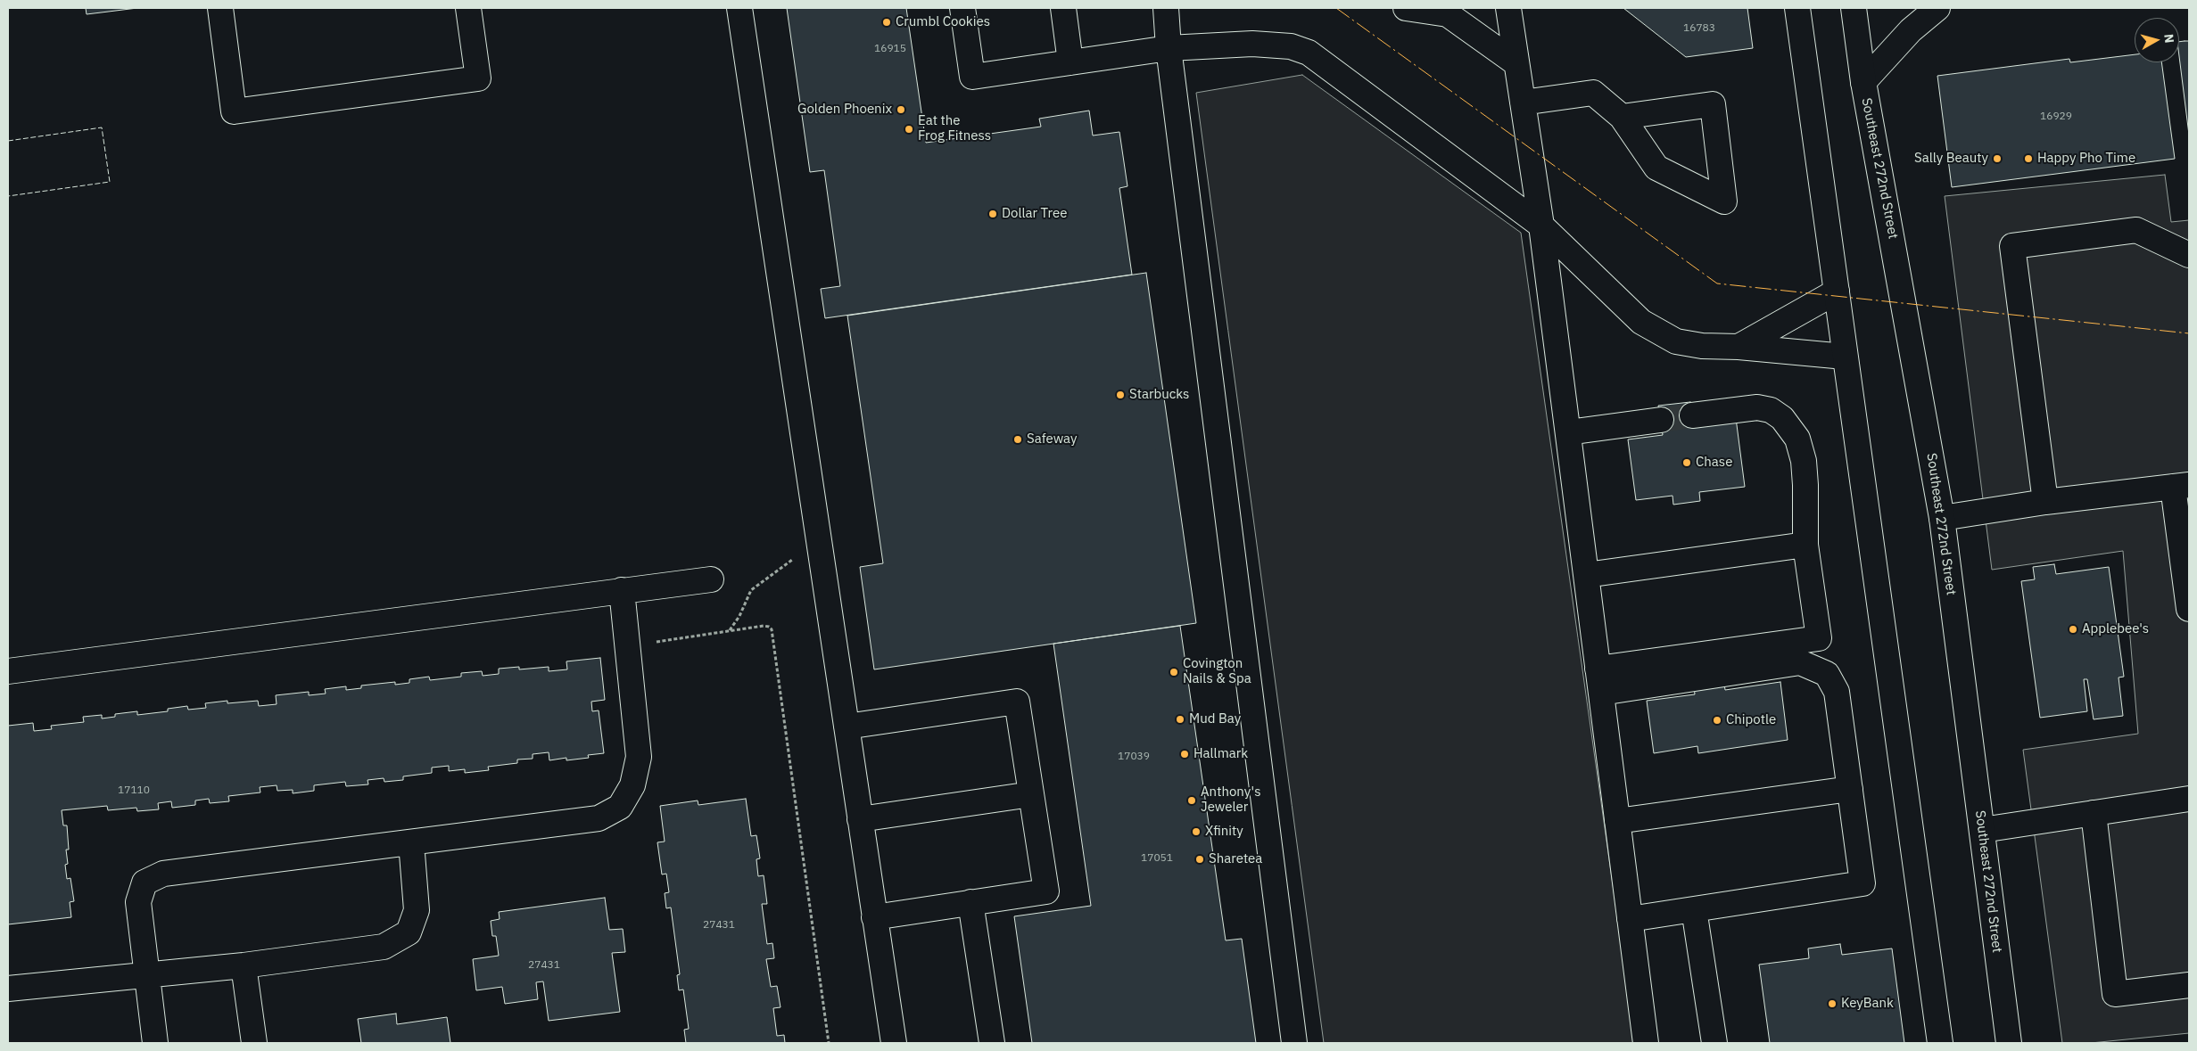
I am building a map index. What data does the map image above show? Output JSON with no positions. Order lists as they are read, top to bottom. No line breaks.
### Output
{"streets":{"main road":["Southeast 272nd Street"]},"places":["Crumbl Cookies","Golden Phoenix","Eat the Frog Fitness","Sally Beauty","Happy Pho Time","Dollar Tree","Starbucks","Safeway","Chase","Applebee's","Covington Nails & Spa","Mud Bay","Chipotle","Hallmark","Anthony's Jeweler","Xfinity","Sharetea","KeyBank"],"house_numbers":["16783","16915","16929","17039","17110","17051","27431","27431"],"north":"right"}
